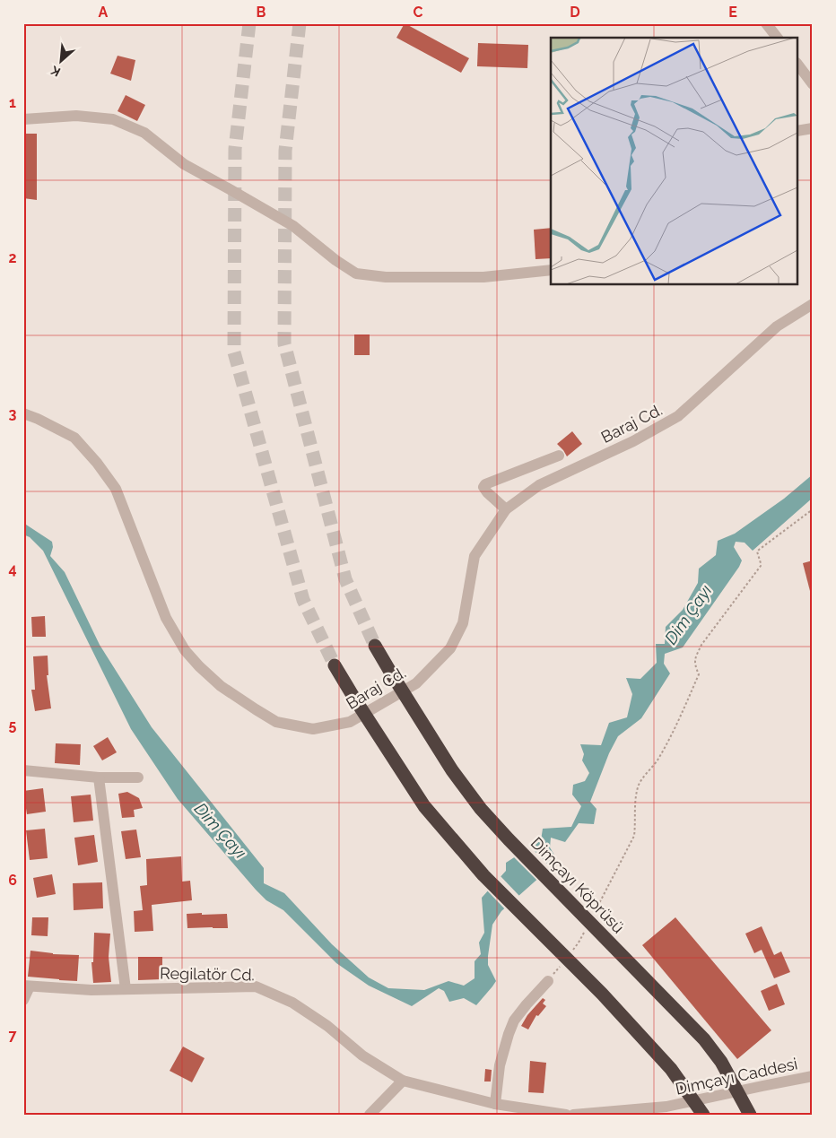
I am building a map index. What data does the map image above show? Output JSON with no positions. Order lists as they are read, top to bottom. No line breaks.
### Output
{"streets":{"highway":["Dimçayı Köprüsü"],"street":["Baraj Cd.","Regilatör Cd.","Dimçayı Caddesi"]},"water":["Dim Çayı"],"north":"bottom left","grid":{"columns":["A","B","C","D","E"],"rows":["1","2","3","4","5","6","7"]}}
